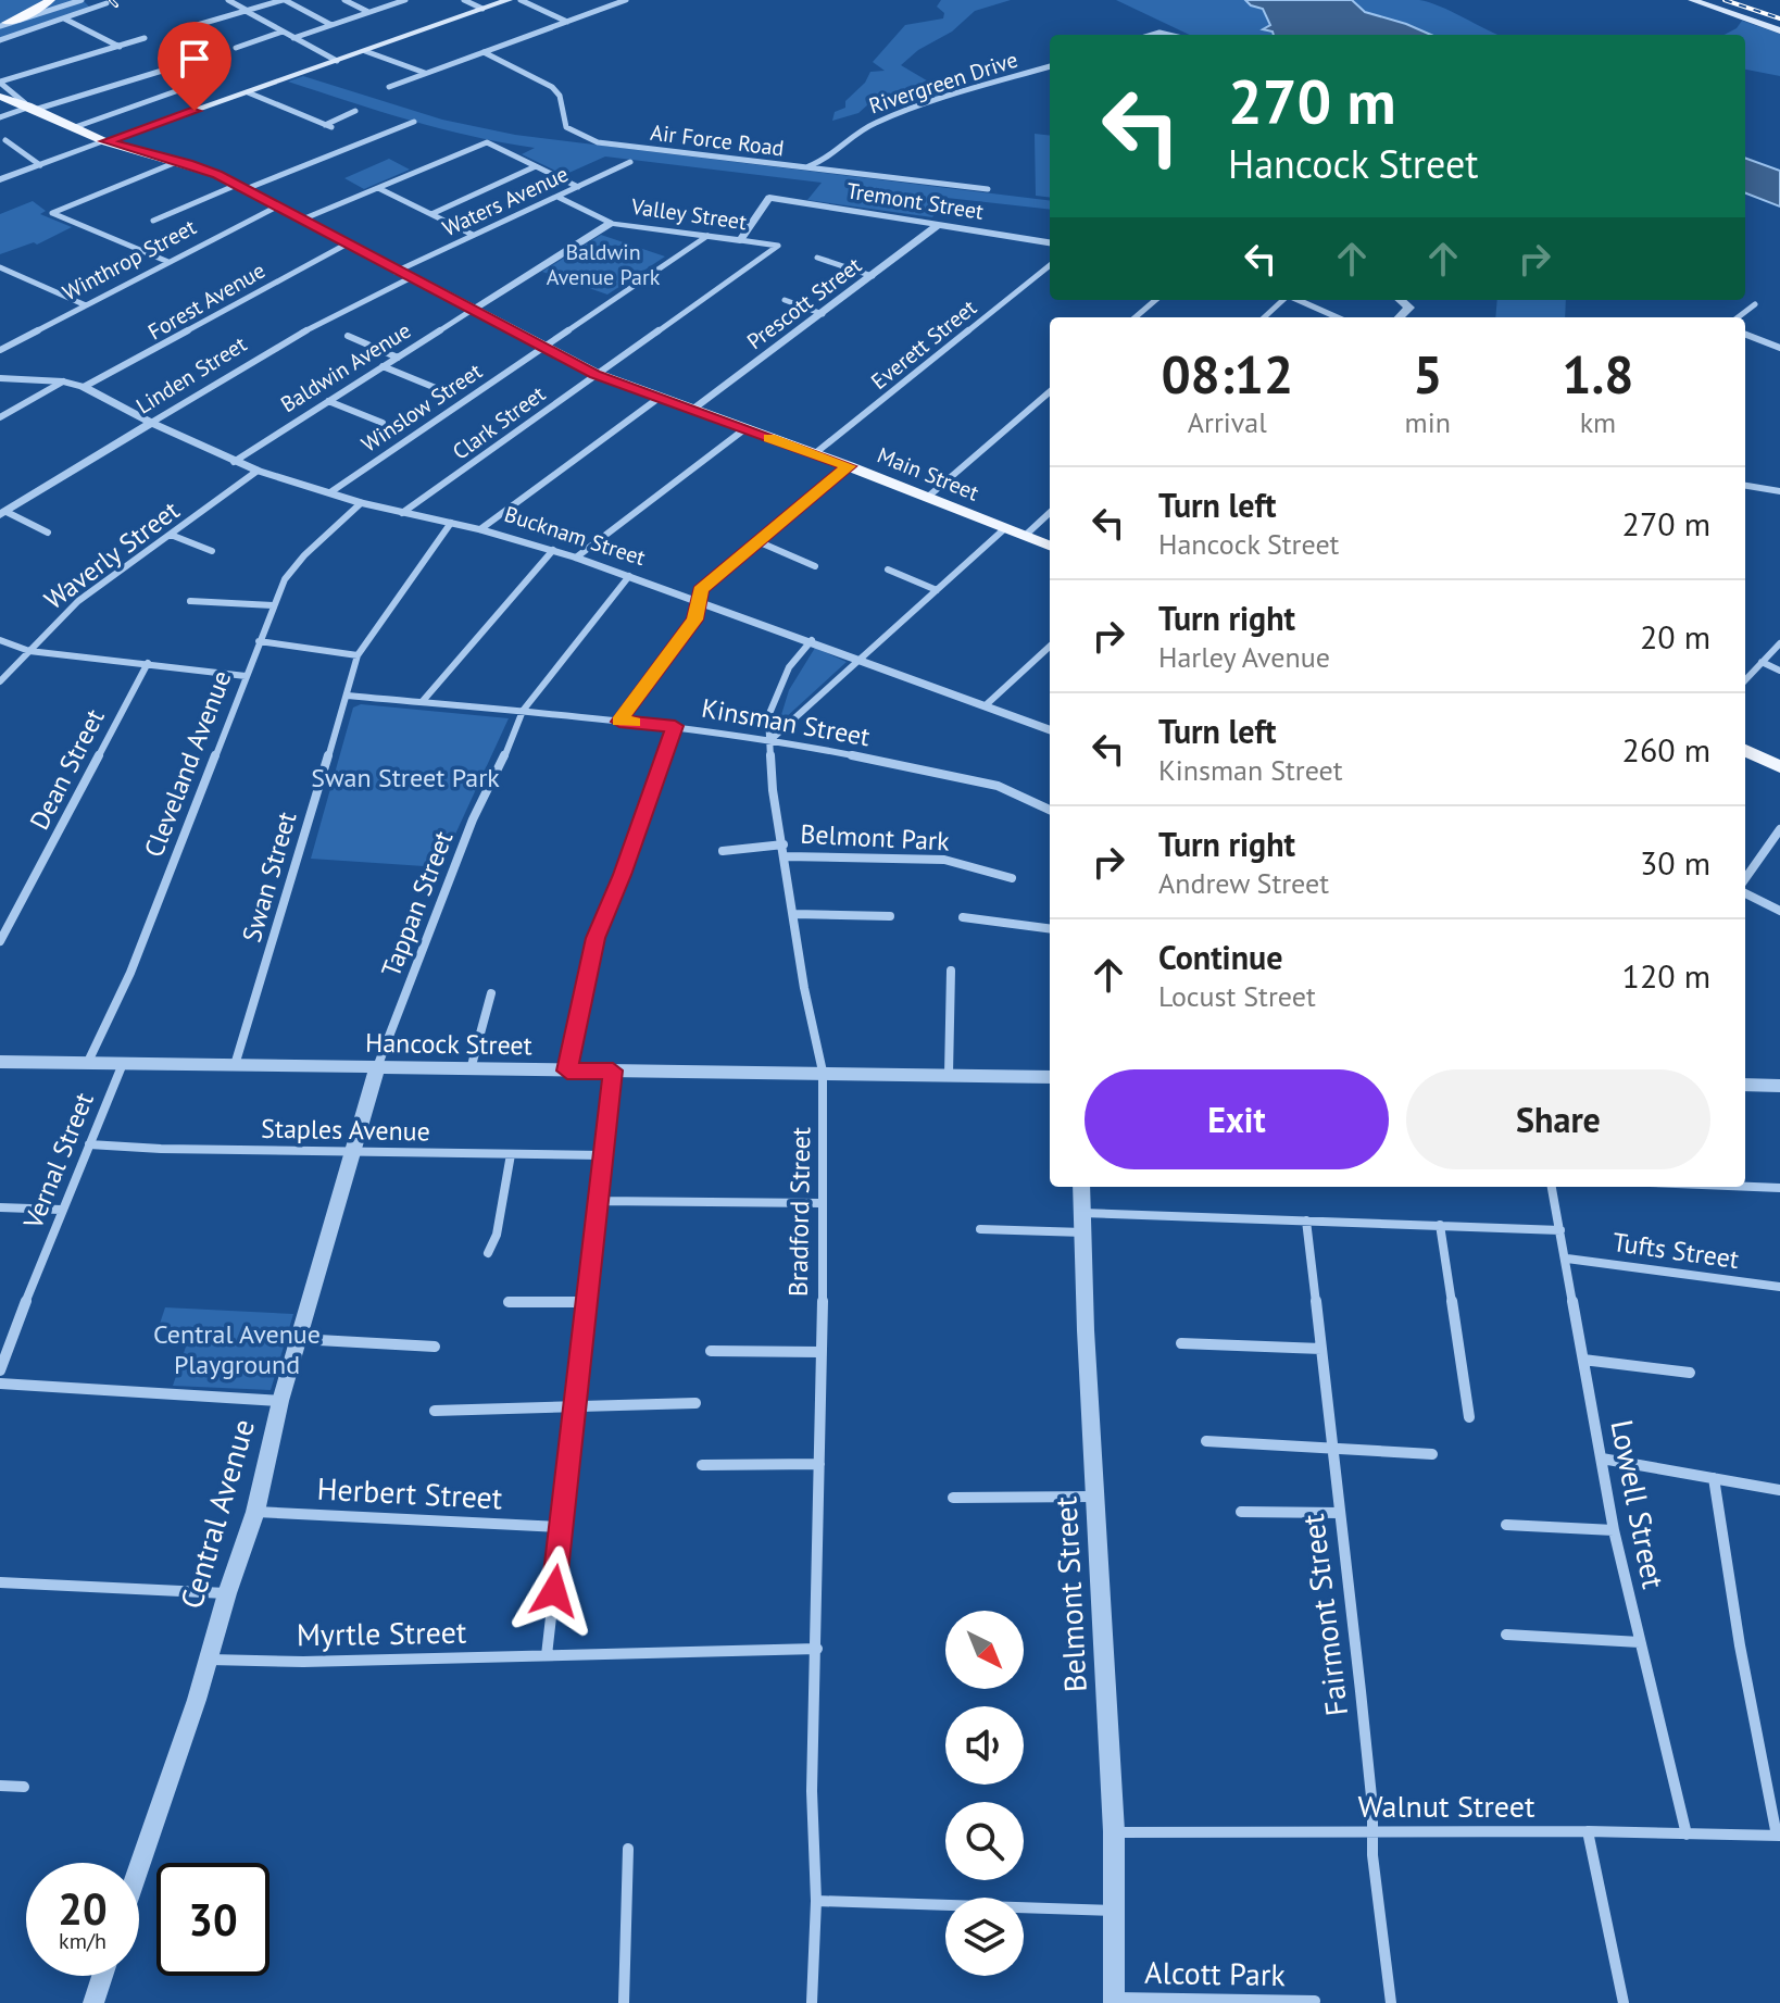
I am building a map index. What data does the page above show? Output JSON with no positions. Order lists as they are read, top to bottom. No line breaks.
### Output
{"streets":{"main road":["Main Street"],"street":["Rivergreen Drive","Air Force Road","Waters Avenue","Tremont Street","Valley Street","Winthrop Street","Forest Avenue","Prescott Street","Everett Street","Baldwin Avenue","Linden Street","Winslow Street","Clark Street","Bucknam Street","Waverly Street","Kinsman Street","Cleveland Avenue","Dean Street","Belmont Park","Swan Street","Tappan Street","Hancock Street","Staples Avenue","Vernal Street","Bradford Street","Tufts Street","Herbert Street","Lowell Street","Central Avenue","Belmont Street","Fairmont Street","Myrtle Street","Walnut Street","Alcott Park"]},"crossings":[["Rivergreen Drive","Air Force Road"],["Waters Avenue","Valley Street"],["Waters Avenue","Main Street"],["Tremont Street","Valley Street"],["Tremont Street","Prescott Street"],["Valley Street","Baldwin Avenue"],["Valley Street","Winslow Street"],["Valley Street","Clark Street"],["Winthrop Street","Main Street"],["Forest Avenue","Main Street"],["Forest Avenue","Bucknam Street"],["Prescott Street","Main Street"],["Everett Street","Main Street"],["Baldwin Avenue","Main Street"],["Baldwin Avenue","Bucknam Street"],["Linden Street","Main Street"],["Linden Street","Bucknam Street"],["Winslow Street","Main Street"],["Winslow Street","Bucknam Street"],["Clark Street","Main Street"],["Clark Street","Bucknam Street"],["Bucknam Street","Waverly Street"],["Bucknam Street","Cleveland Avenue"],["Bucknam Street","Swan Street"],["Bucknam Street","Tappan Street"],["Bucknam Street","Bradford Street"],["Kinsman Street","Swan Street"],["Kinsman Street","Tappan Street"],["Kinsman Street","Bradford Street"],["Cleveland Avenue","Hancock Street"],["Belmont Park","Bradford Street"],["Swan Street","Hancock Street"],["Tappan Street","Hancock Street"],["Tappan Street","Central Avenue"],["Hancock Street","Vernal Street"],["Hancock Street","Bradford Street"],["Hancock Street","Central Avenue"],["Staples Avenue","Vernal Street"],["Staples Avenue","Central Avenue"],["Bradford Street","Myrtle Street"],["Tufts Street","Lowell Street"],["Herbert Street","Central Avenue"],["Lowell Street","Walnut Street"],["Central Avenue","Myrtle Street"],["Belmont Street","Walnut Street"],["Belmont Street","Alcott Park"],["Fairmont Street","Walnut Street"]],"parks":["Baldwin Avenue Park","Swan Street Park","Central Avenue Playground"],"north":"bottom right","page":{"turn":["270 m","Hancock Street"],"eta":["08:12","Arrival","5","min","1.8","km"],"list":[{"name":"Turn left","note":"Hancock Street","value":"270 m"},{"name":"Turn right","note":"Harley Avenue","value":"20 m"},{"name":"Turn left","note":"Kinsman Street","value":"260 m"},{"name":"Turn right","note":"Andrew Street","value":"30 m"},{"name":"Continue","note":"Locust Street","value":"120 m"}],"buttons":["Exit","Share"],"speed":"20 km/h","limit":"30"}}
